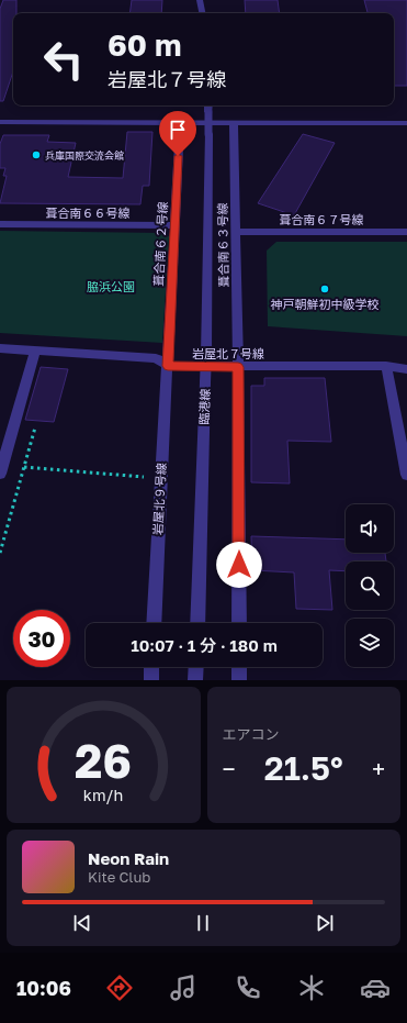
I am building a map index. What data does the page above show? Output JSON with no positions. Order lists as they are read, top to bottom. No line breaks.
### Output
{"streets":{"street":["葺合南６６号線","葺合南６７号線","葺合南６２号線","葺合南６３号線","岩屋北７号線","臨港線","岩屋北９号線"]},"crossings":[["葺合南６６号線","葺合南６２号線"],["葺合南６７号線","葺合南６３号線"],["葺合南６２号線","岩屋北７号線"],["葺合南６２号線","岩屋北９号線"],["葺合南６３号線","岩屋北７号線"],["岩屋北７号線","岩屋北９号線"]],"parks":["脇浜公園"],"places":["兵庫国際交流会館","神戸朝鮮初中級学校"],"page":{"turn":["60 m","岩屋北７号線"],"limit":"30","trip":"10:07 · 1 分 · 180 m","tile":"エアコン","heat":["−","21.5°","+"],"song":["Neon Rain","Kite Club"],"tabs":"10:06","gauge":["26","km/h"]}}
